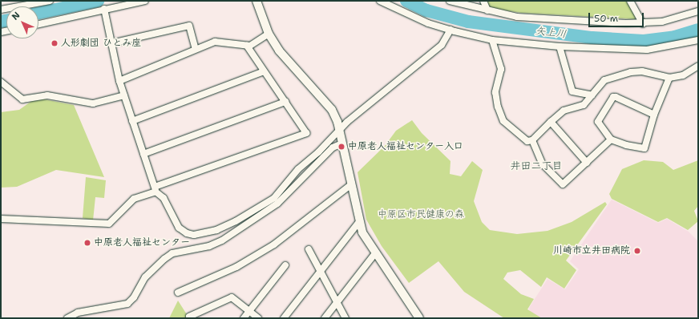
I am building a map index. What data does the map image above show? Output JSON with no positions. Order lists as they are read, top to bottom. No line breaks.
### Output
{"districts":["井田二丁目"],"water":["矢上川"],"parks":["中原区市民健康の森"],"places":["人形劇団 ひとみ座","中原老人福祉センター入口","中原老人福祉センター","川崎市立井田病院"],"scale_bar":"50 m","north":"top left"}
